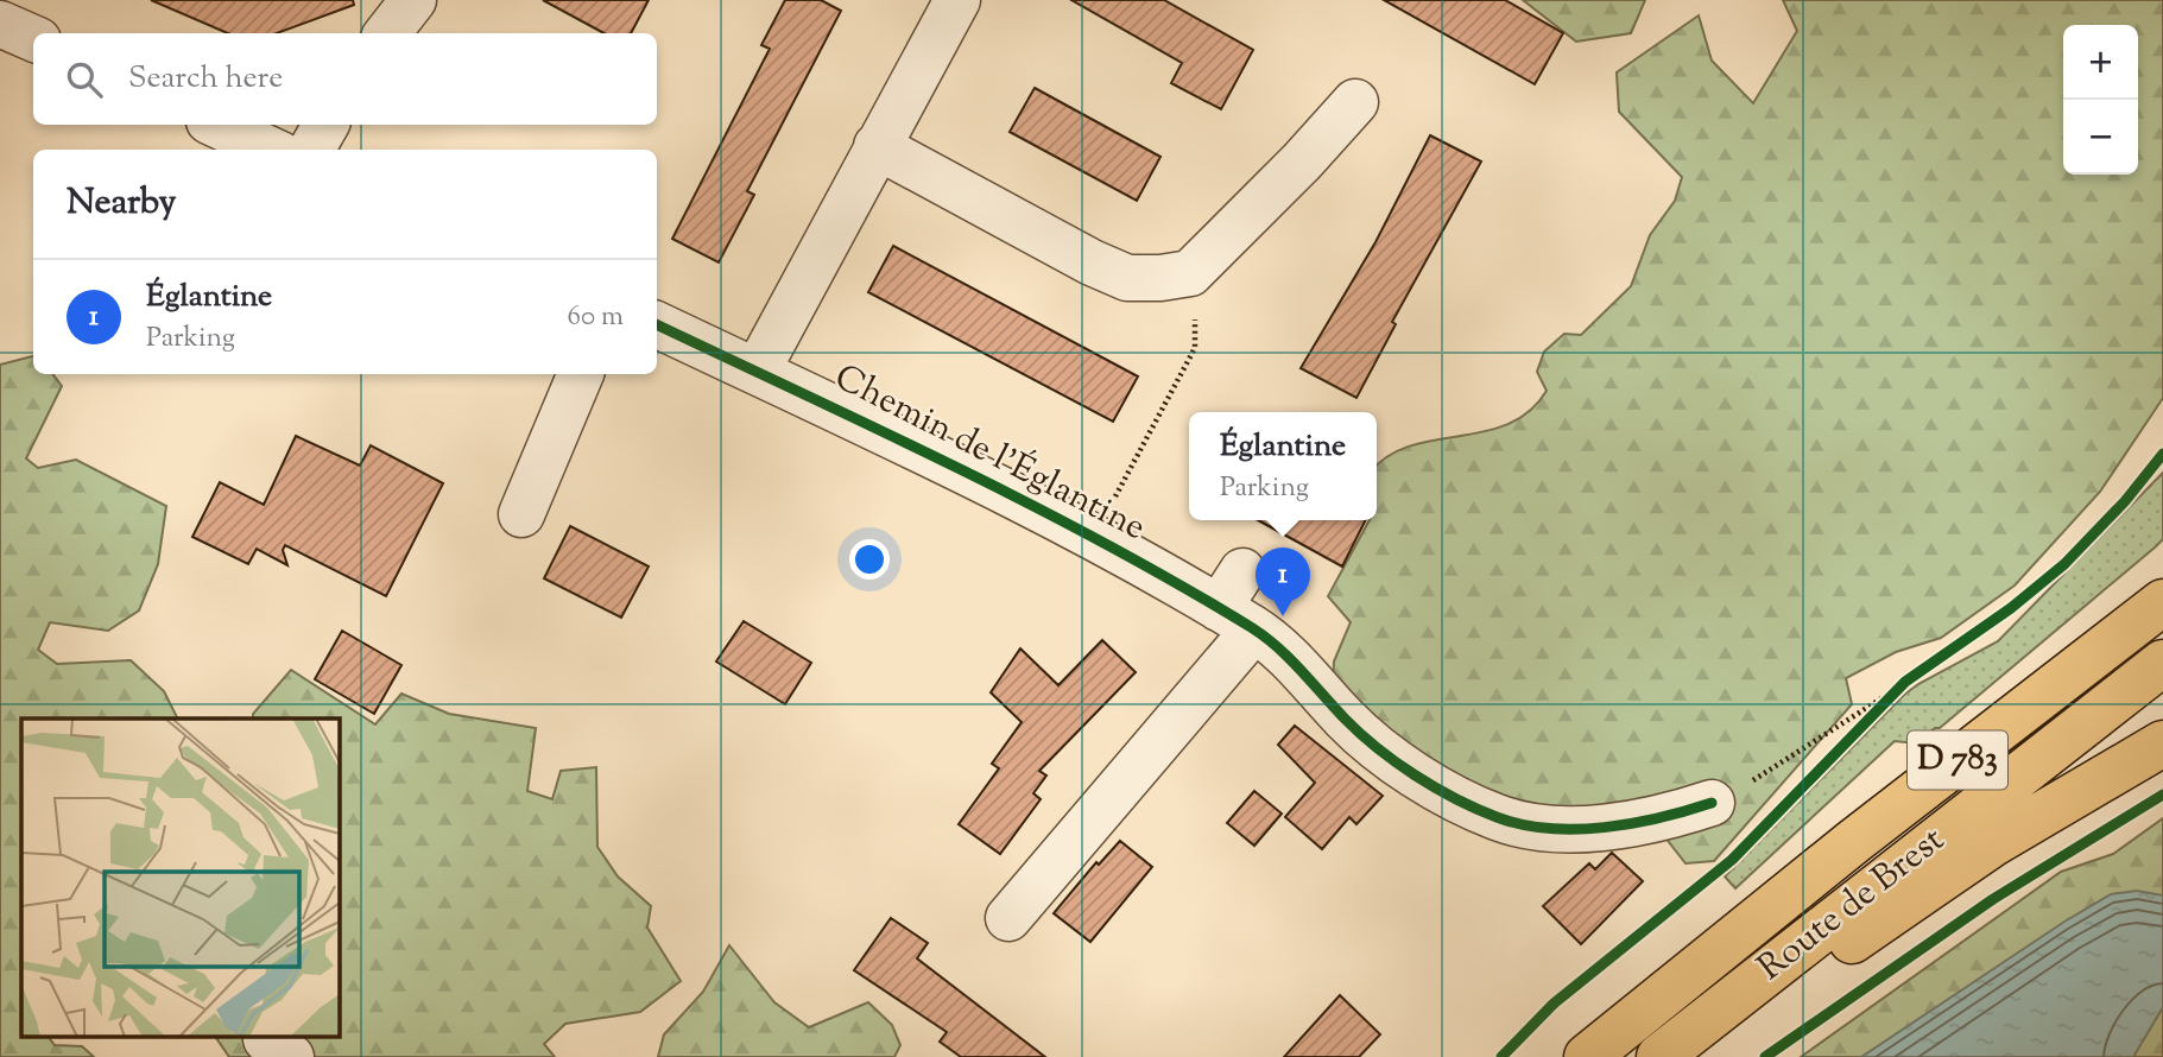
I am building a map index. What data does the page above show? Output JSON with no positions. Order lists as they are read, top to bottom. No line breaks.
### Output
{"streets":{"main road":["D 783","Route de Brest"],"street":["Chemin de l'Églantine"]},"page":{"map_buttons":["+","−"],"search":"Search here","heading":"Nearby","list":[{"mark":"1","name":"Églantine","note":"Parking","value":"60 m"}],"popup":["Églantine","Parking"],"pins":"1"}}
